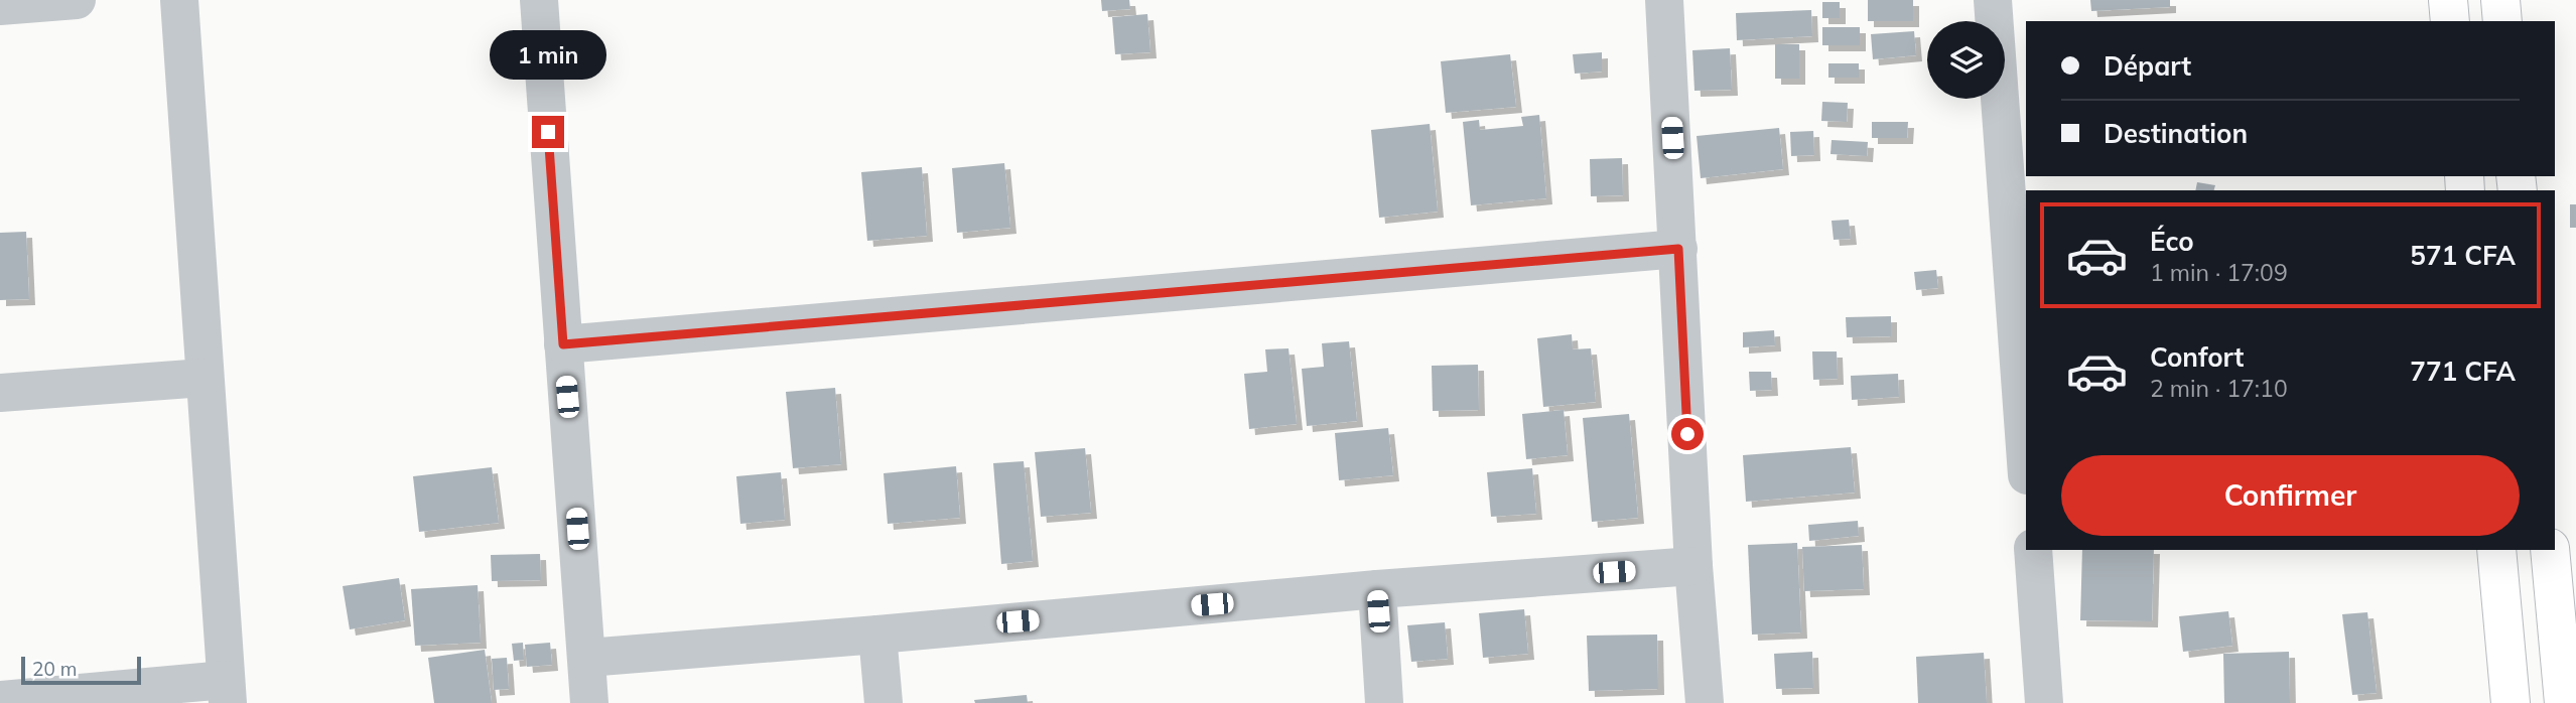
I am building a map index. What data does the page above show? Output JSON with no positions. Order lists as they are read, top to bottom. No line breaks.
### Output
{"scale_bar":"20 m","page":{"banner":["Départ","Destination"],"bubble":"1 min","list":[{"name":"Éco","note":"1 min · 17:09","value":"571 CFA"},{"name":"Confort","note":"2 min · 17:10","value":"771 CFA"}],"buttons":"Confirmer","scale":"20 m"}}
